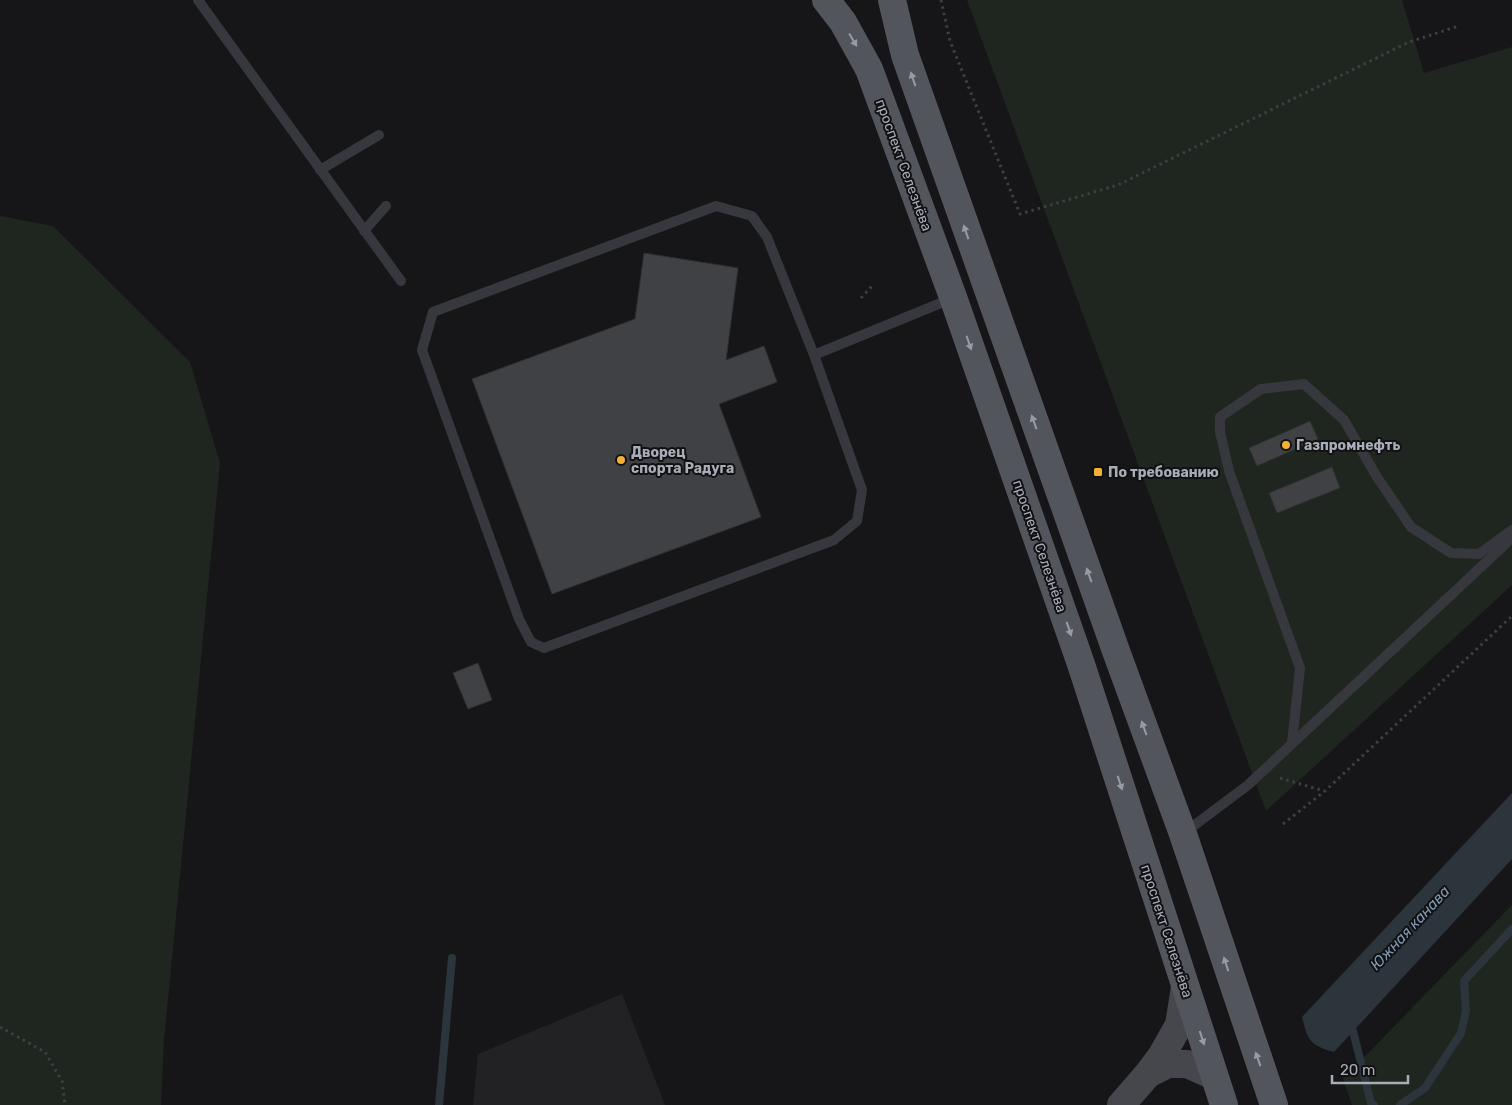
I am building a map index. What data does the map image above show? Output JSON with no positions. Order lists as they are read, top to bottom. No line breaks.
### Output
{"streets":{"main road":["проспект Селезнёва"]},"water":["Южная канава"],"places":{"other":["Газпромнефть","Дворец спорта Радуга"],"transit":["По требованию"]},"scale_bar":"20 m"}
